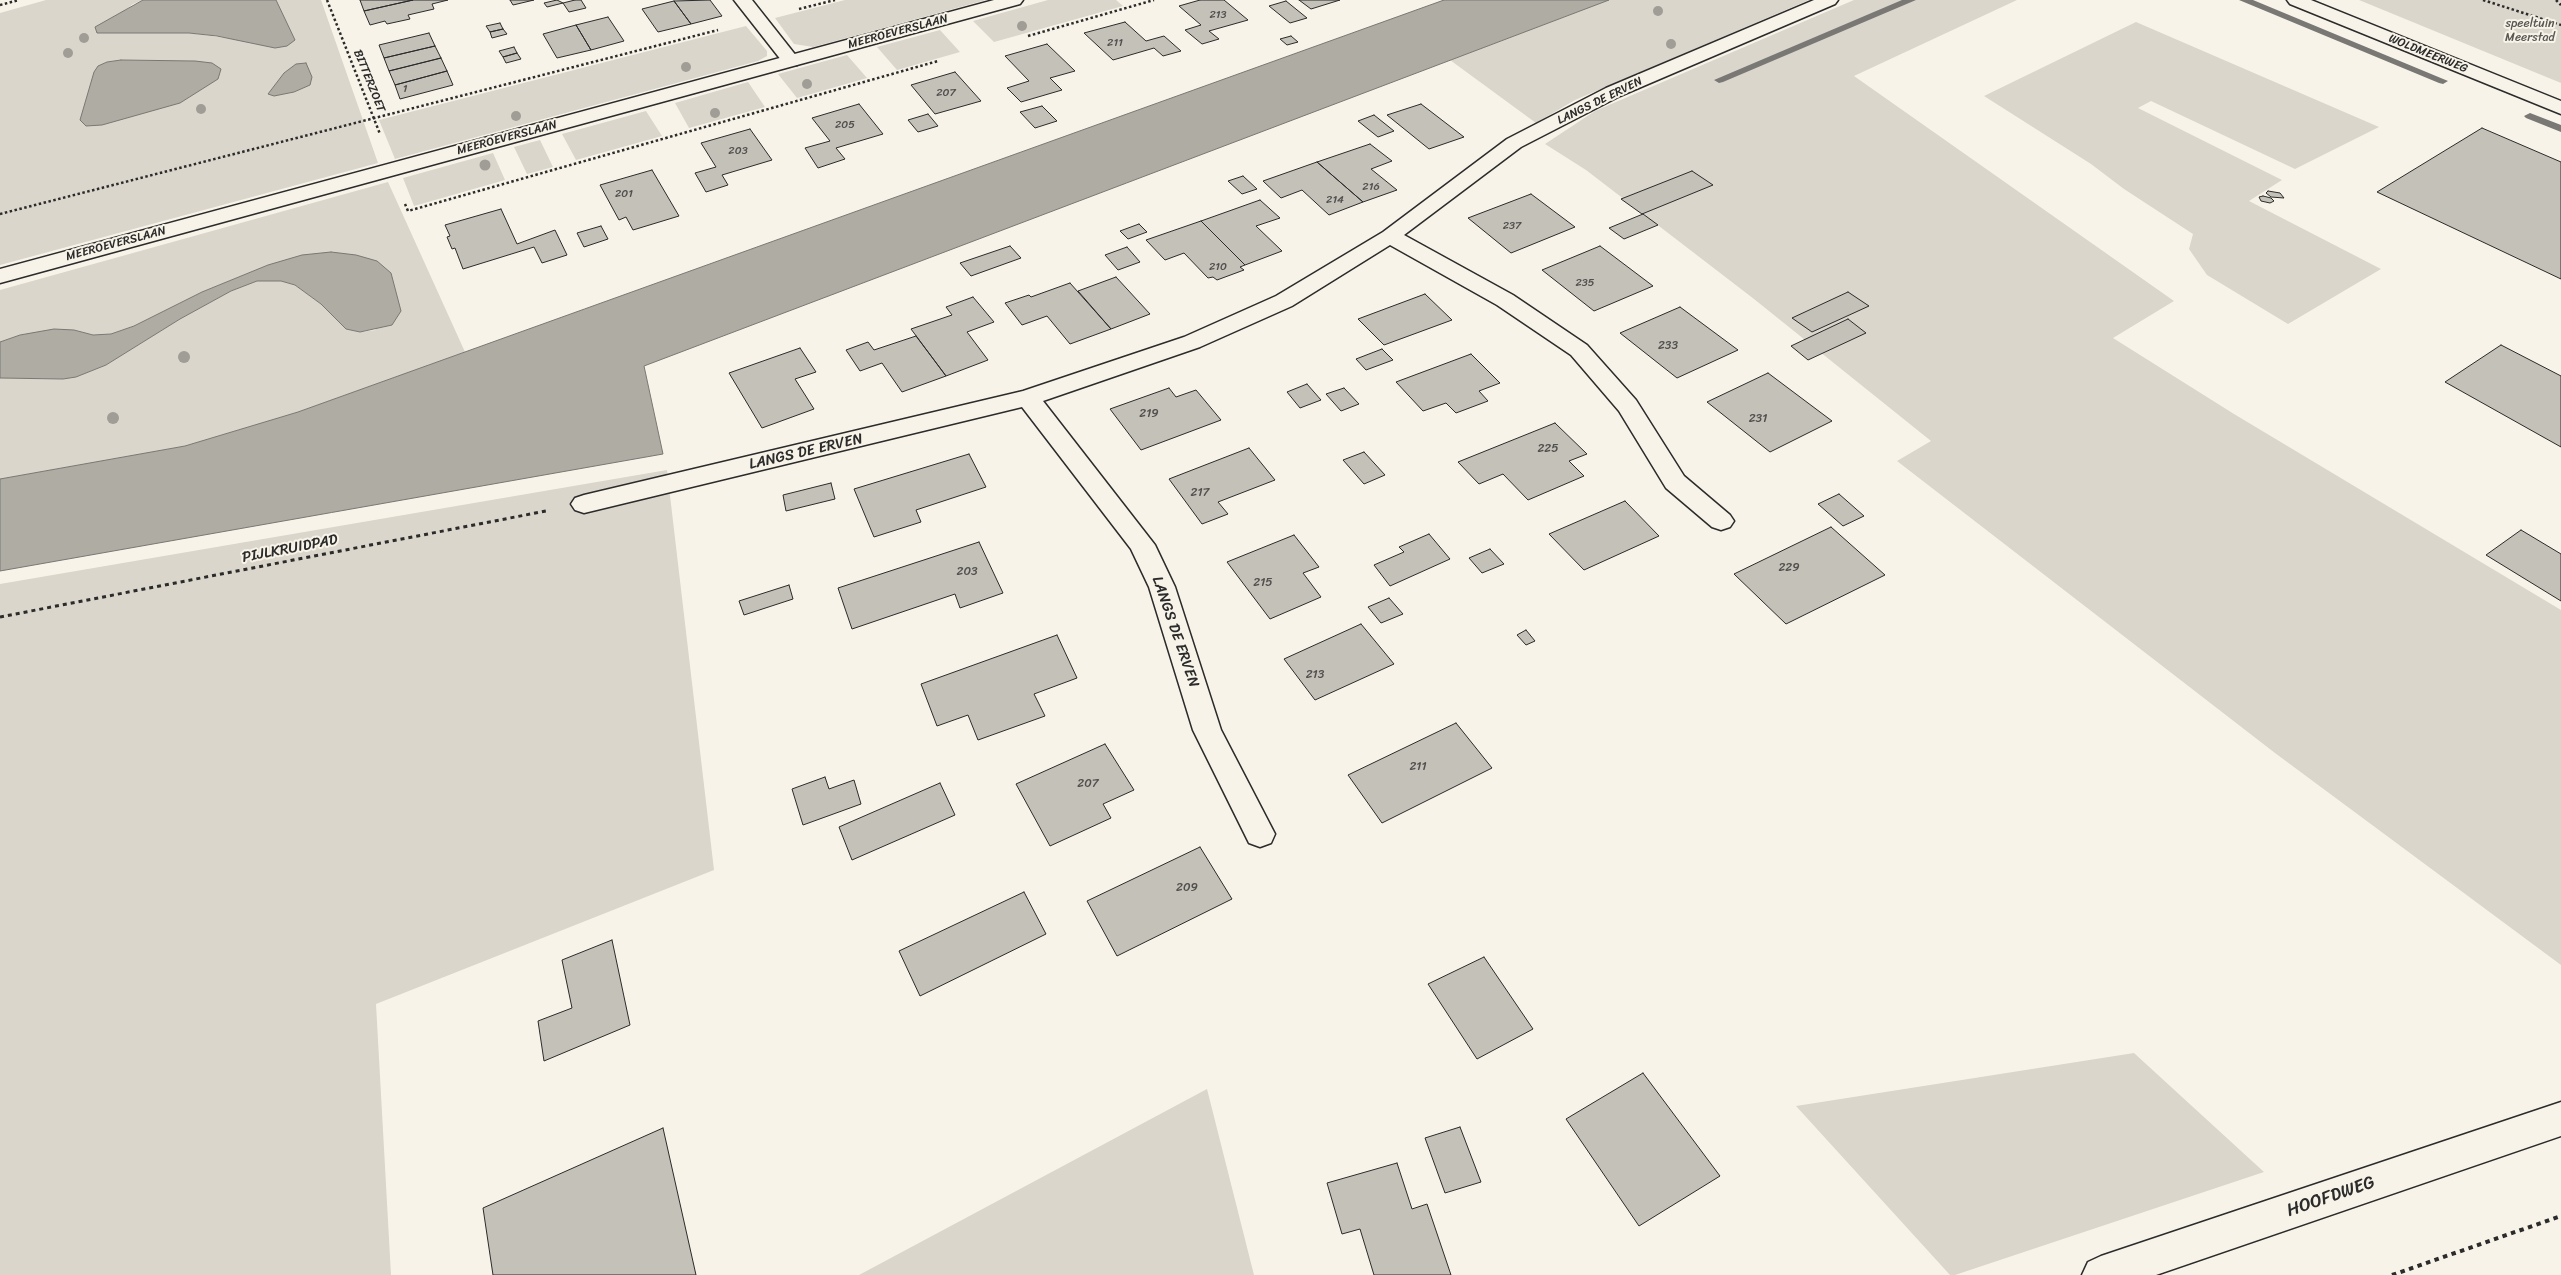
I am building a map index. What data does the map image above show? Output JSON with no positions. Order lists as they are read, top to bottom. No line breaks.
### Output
{"streets":{"street":["MEEROEVERSLAAN","WOLDMEERWEG","LANGS DE ERVEN","HOOFDWEG"],"path":["BITTERZOET","PIJLKRUIDPAD"]},"crossings":[["MEEROEVERSLAAN","BITTERZOET"],["LANGS DE ERVEN","PIJLKRUIDPAD"]],"parks":["speeltuin Meerstad"],"house_numbers":["213","211","1","207","205","203","216","201","214","237","210","235","233","219","231","225","217","229","203","215","213","211","207","209"]}
